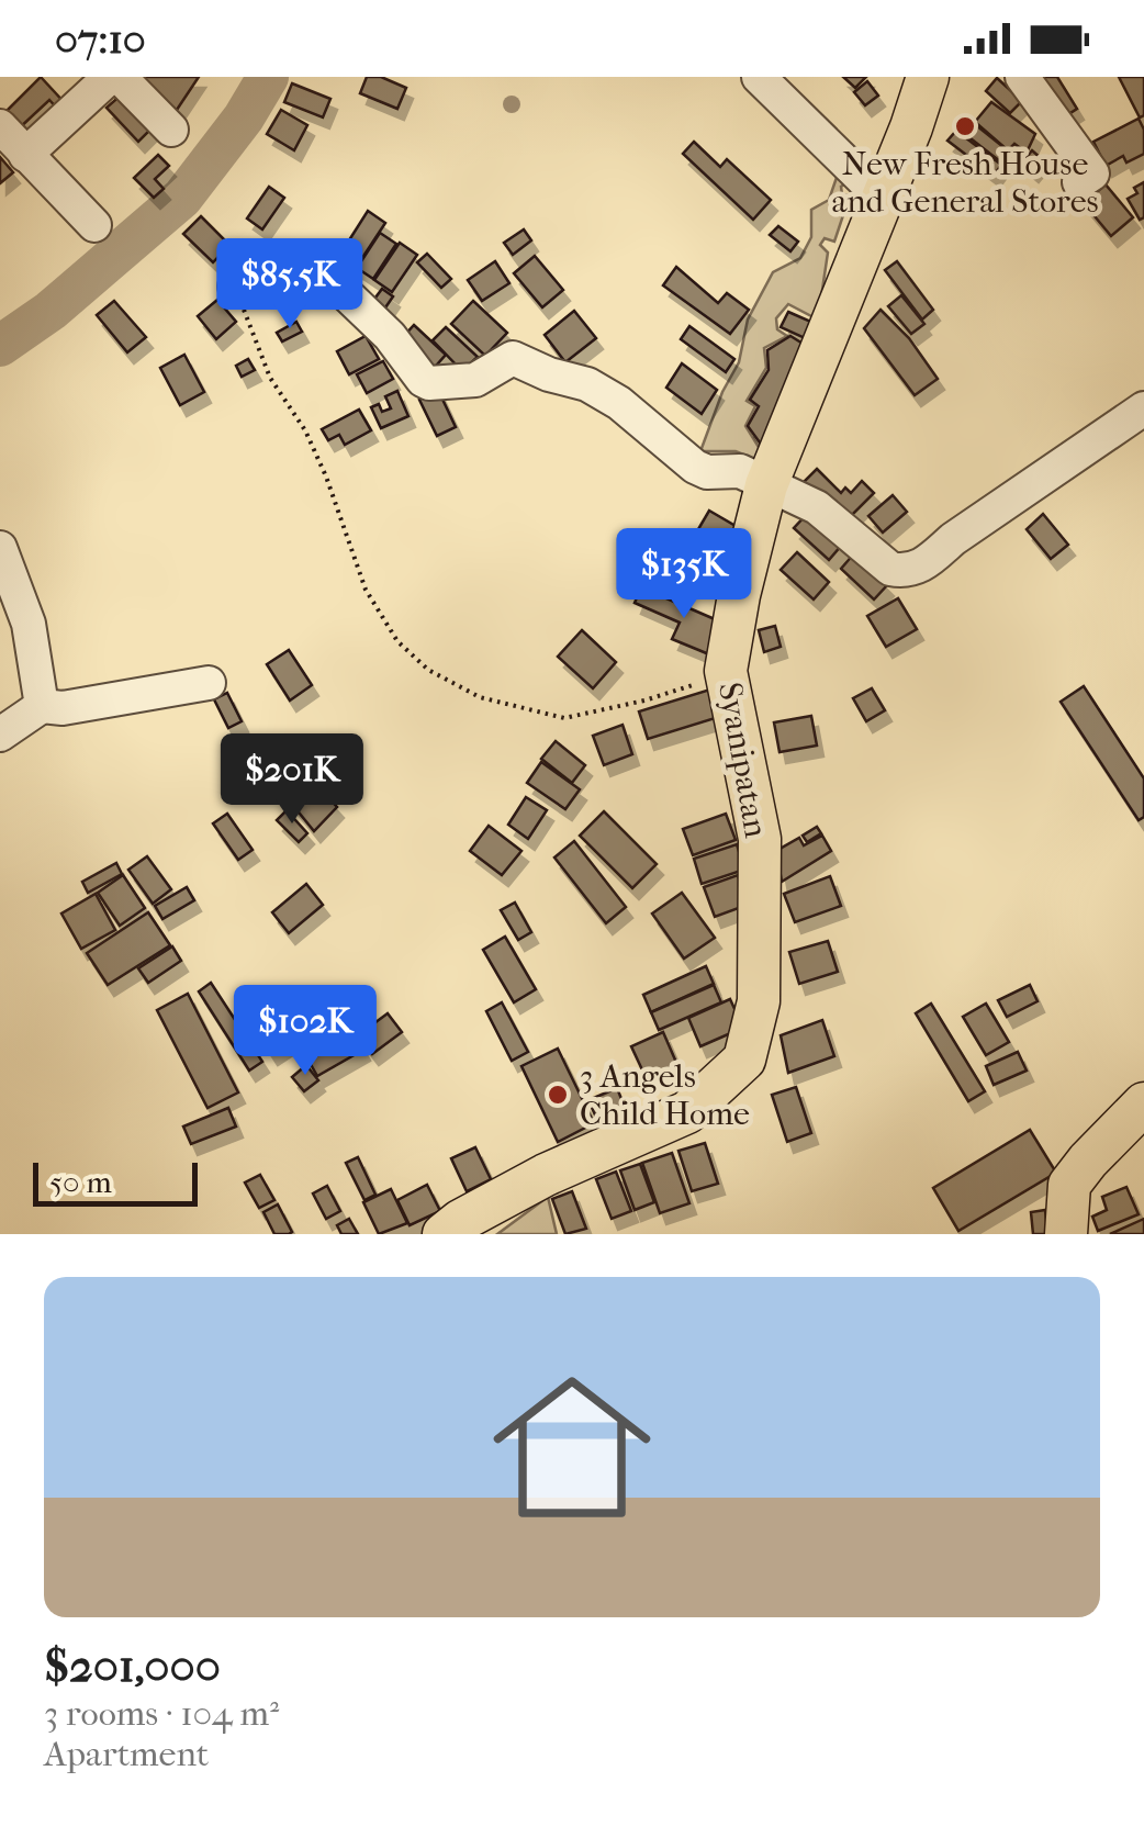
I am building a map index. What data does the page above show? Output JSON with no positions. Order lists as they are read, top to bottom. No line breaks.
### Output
{"streets":{"main road":["Syanipatan"]},"places":["New Fresh House and General Stores","3 Angels Child Home"],"scale_bar":"50 m","page":{"status":"07:10","price":["$85.5K","$135K","$201K","$102K"],"scale":"50 m","list":[{"name":"$201,000","note":"3 rooms · 104 m² · Apartment"}]}}
